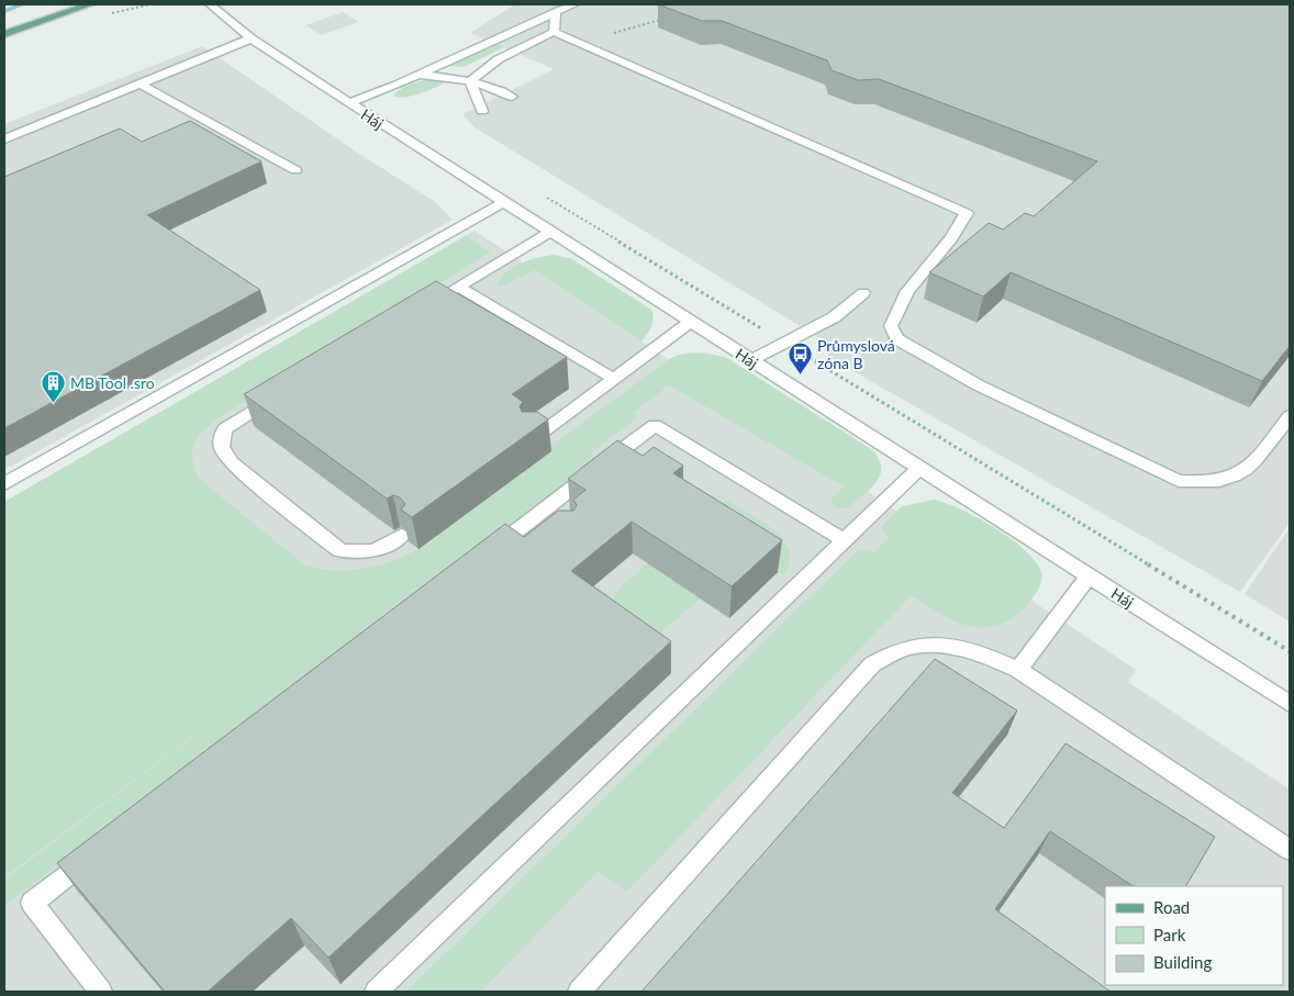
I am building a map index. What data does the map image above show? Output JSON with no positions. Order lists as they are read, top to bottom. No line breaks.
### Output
{"streets":{"street":["Háj"]},"places":{"bus stop":["Průmyslová zóna B"],"building":["MB Tool .sro"]},"legend":["Road","Park","Building"]}
